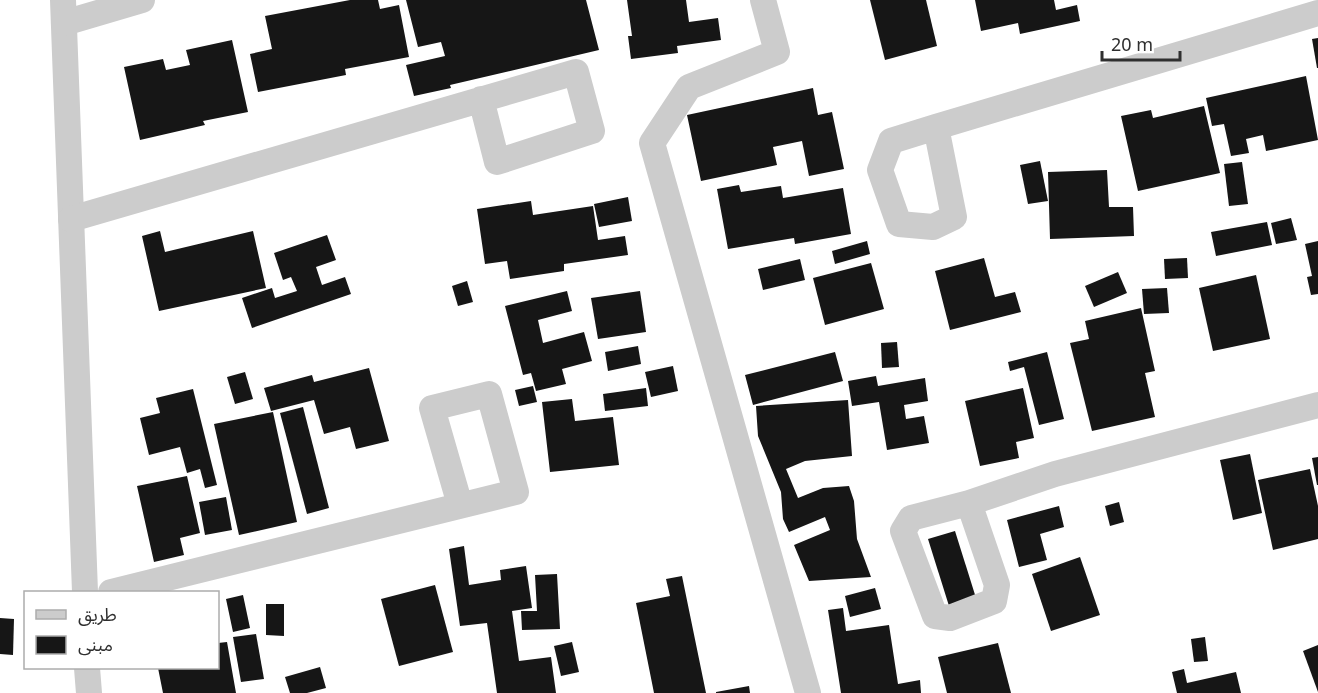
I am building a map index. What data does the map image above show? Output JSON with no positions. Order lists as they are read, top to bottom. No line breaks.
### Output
{"legend":["طريق","مبنى"],"scale_bar":"20 m"}
